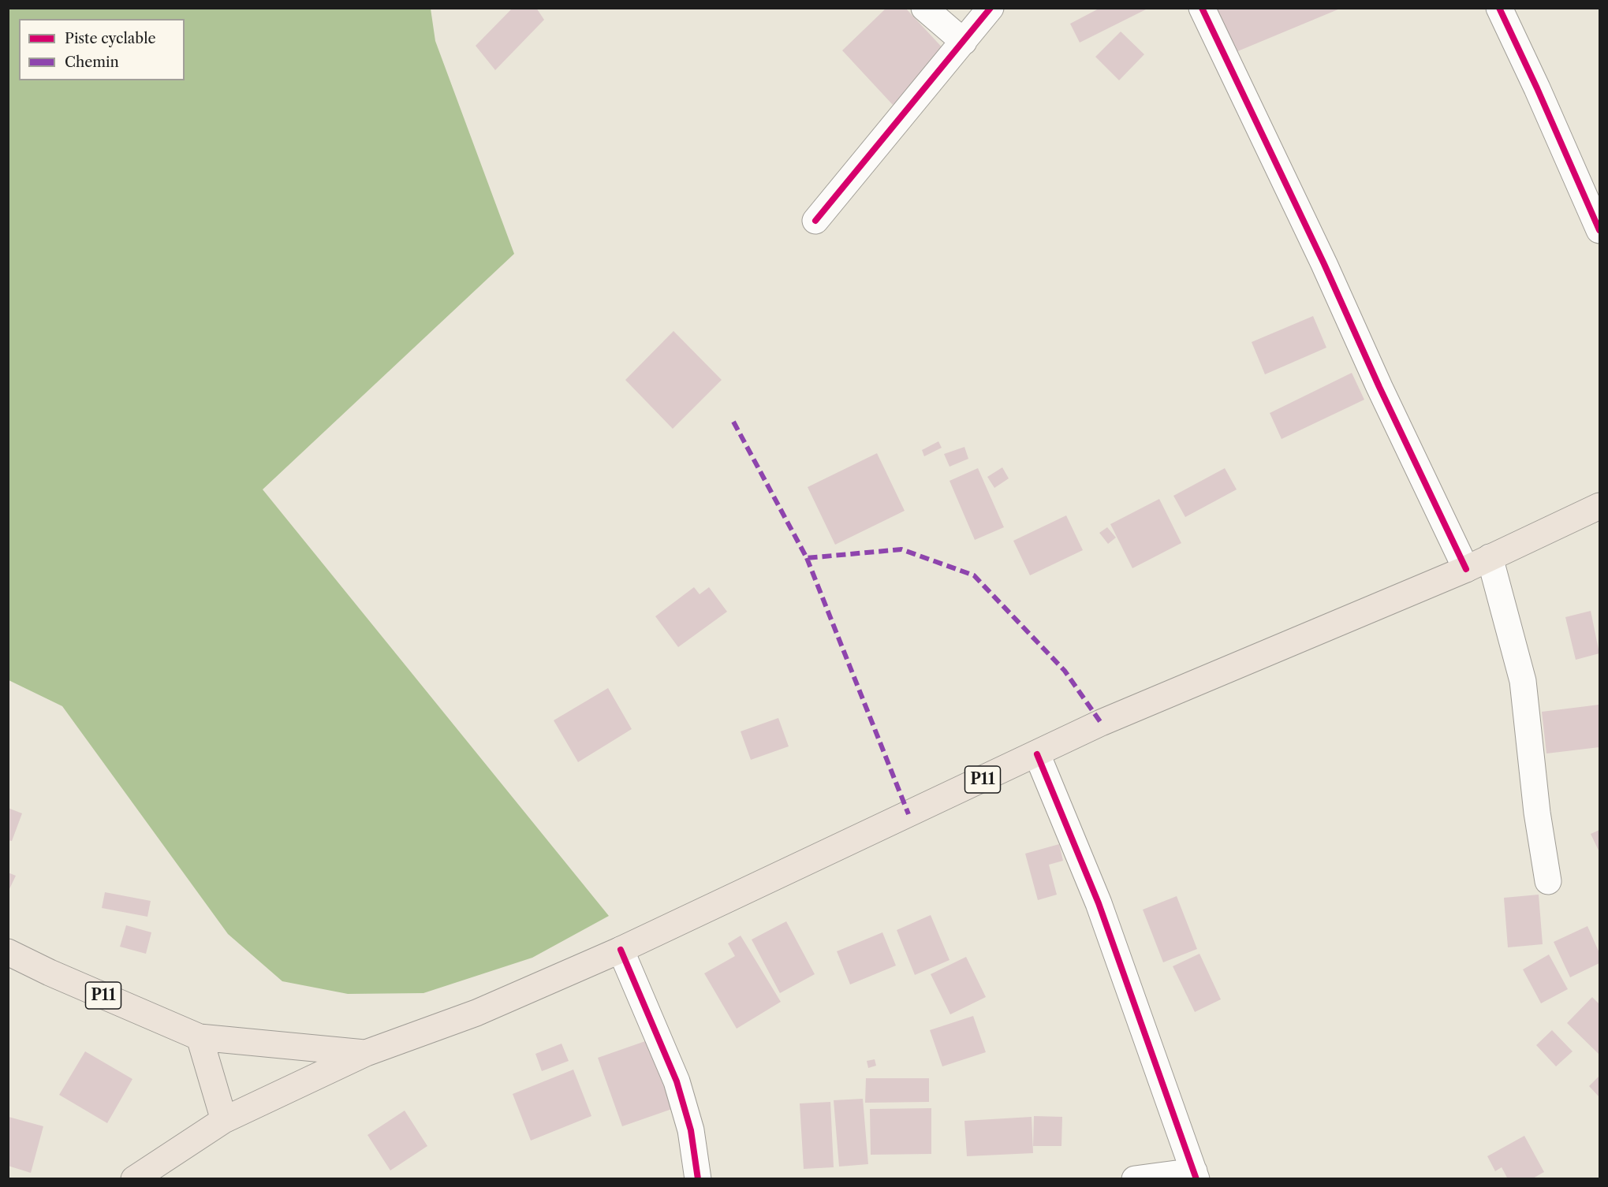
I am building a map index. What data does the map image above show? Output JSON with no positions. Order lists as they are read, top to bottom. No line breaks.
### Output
{"streets":{"main road":["P11"]},"legend":["Piste cyclable","Chemin"]}
